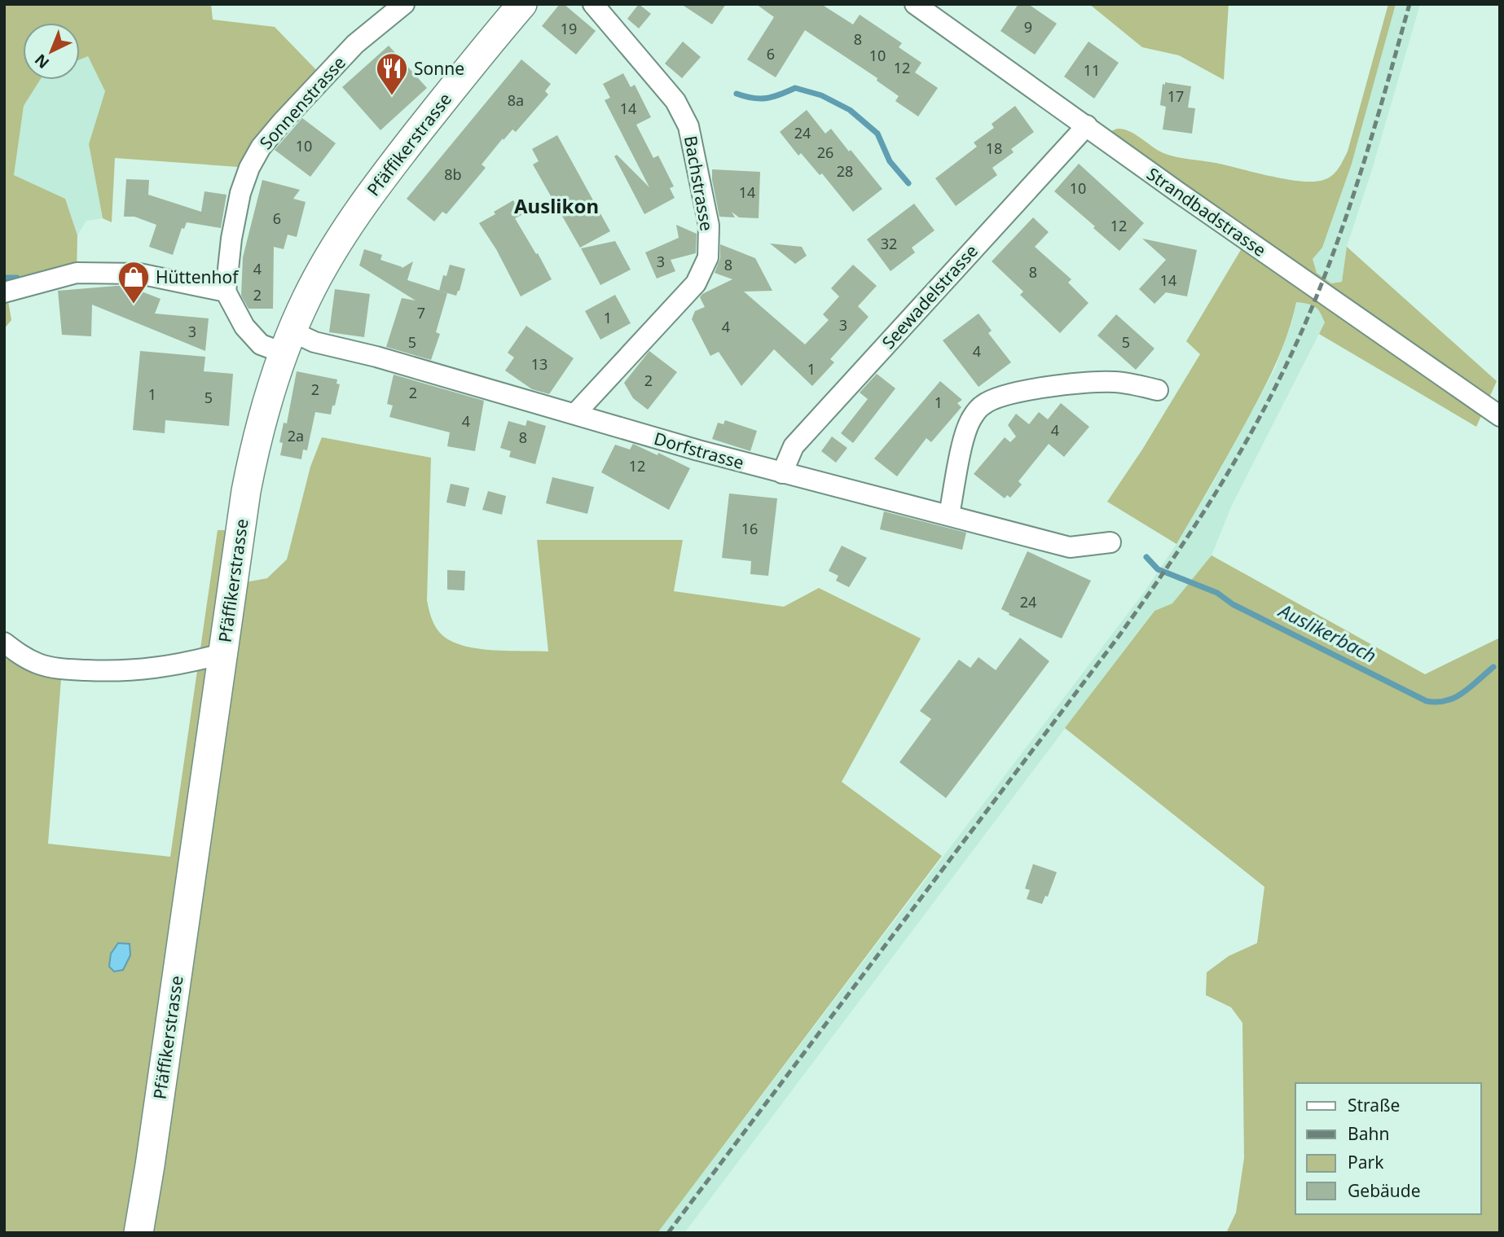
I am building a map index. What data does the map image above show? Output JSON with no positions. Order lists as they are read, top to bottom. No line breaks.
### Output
{"streets":{"main road":["Pfäffikerstrasse"],"street":["Sonnenstrasse","Bachstrasse","Strandbadstrasse","Seewadelstrasse","Dorfstrasse"]},"crossings":[["Sonnenstrasse","Dorfstrasse"],["Pfäffikerstrasse","Dorfstrasse"],["Bachstrasse","Dorfstrasse"],["Strandbadstrasse","Seewadelstrasse"],["Seewadelstrasse","Dorfstrasse"]],"districts":["Auslikon"],"water":["Auslikerbach"],"places":{"restaurant":["Sonne"],"shop":["Hüttenhof"]},"house_numbers":["9","19","8","6","10","12","11","17","8a","14","24","10","18","26","28","8b","10","14","6","12","32","3","8","4","8","14","2","7","1","3","4","3","5","5","4","13","1","2","2","2","1","5","1","4","4","2a","8","12","16","24"],"legend":["Straße","Bahn","Park","Gebäude"],"north":"bottom left"}
